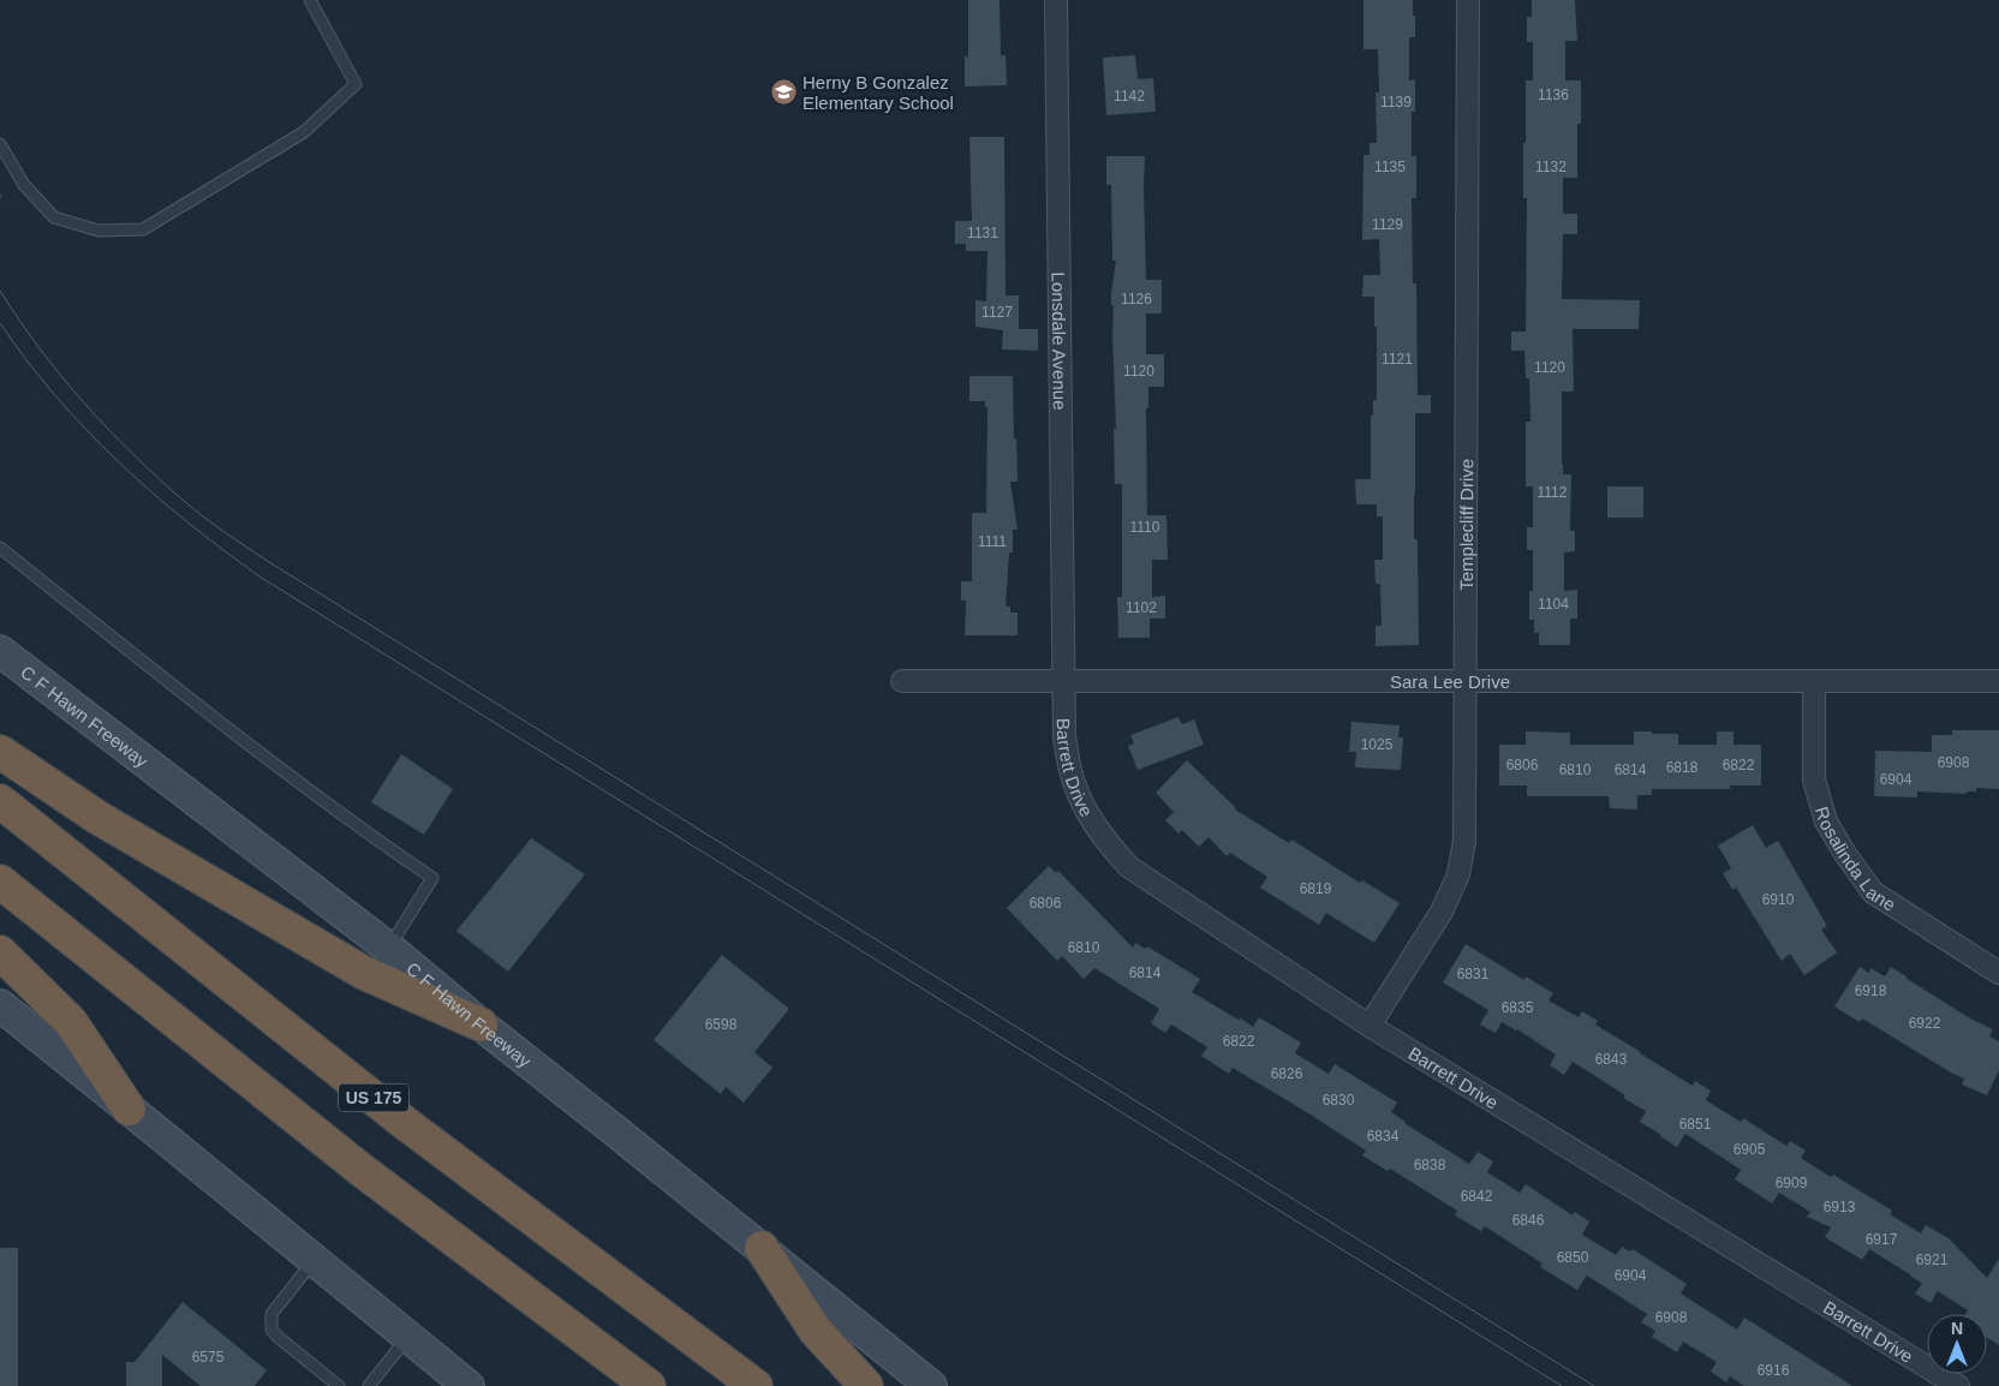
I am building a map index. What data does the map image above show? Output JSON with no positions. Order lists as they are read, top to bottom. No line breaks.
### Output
{"streets":{"highway":["US 175"],"main road":["C F Hawn Freeway"],"street":["Lonsdale Avenue","Templecliff Drive","Sara Lee Drive","Barrett Drive","Rosalinda Lane"]},"crossings":[["Lonsdale Avenue","Sara Lee Drive"],["Lonsdale Avenue","Barrett Drive"],["Templecliff Drive","Sara Lee Drive"],["Templecliff Drive","Barrett Drive"],["Sara Lee Drive","Barrett Drive"],["Sara Lee Drive","Rosalinda Lane"]],"places":{"school or university":["Herny B Gonzalez Elementary School"]},"house_numbers":["1136","1142","1139","1135","1132","1129","1131","1126","1127","1121","1120","1120","1112","1110","1111","1104","1102","1025","6908","6806","6822","6818","6810","6814","6904","6819","6910","6806","6810","6814","6831","6918","6835","6922","6598","6822","6843","6826","6830","6851","6834","6905","6838","6909","6842","6913","6846","6917","6850","6921","6904","6908","6575","6916"],"north":"top"}
